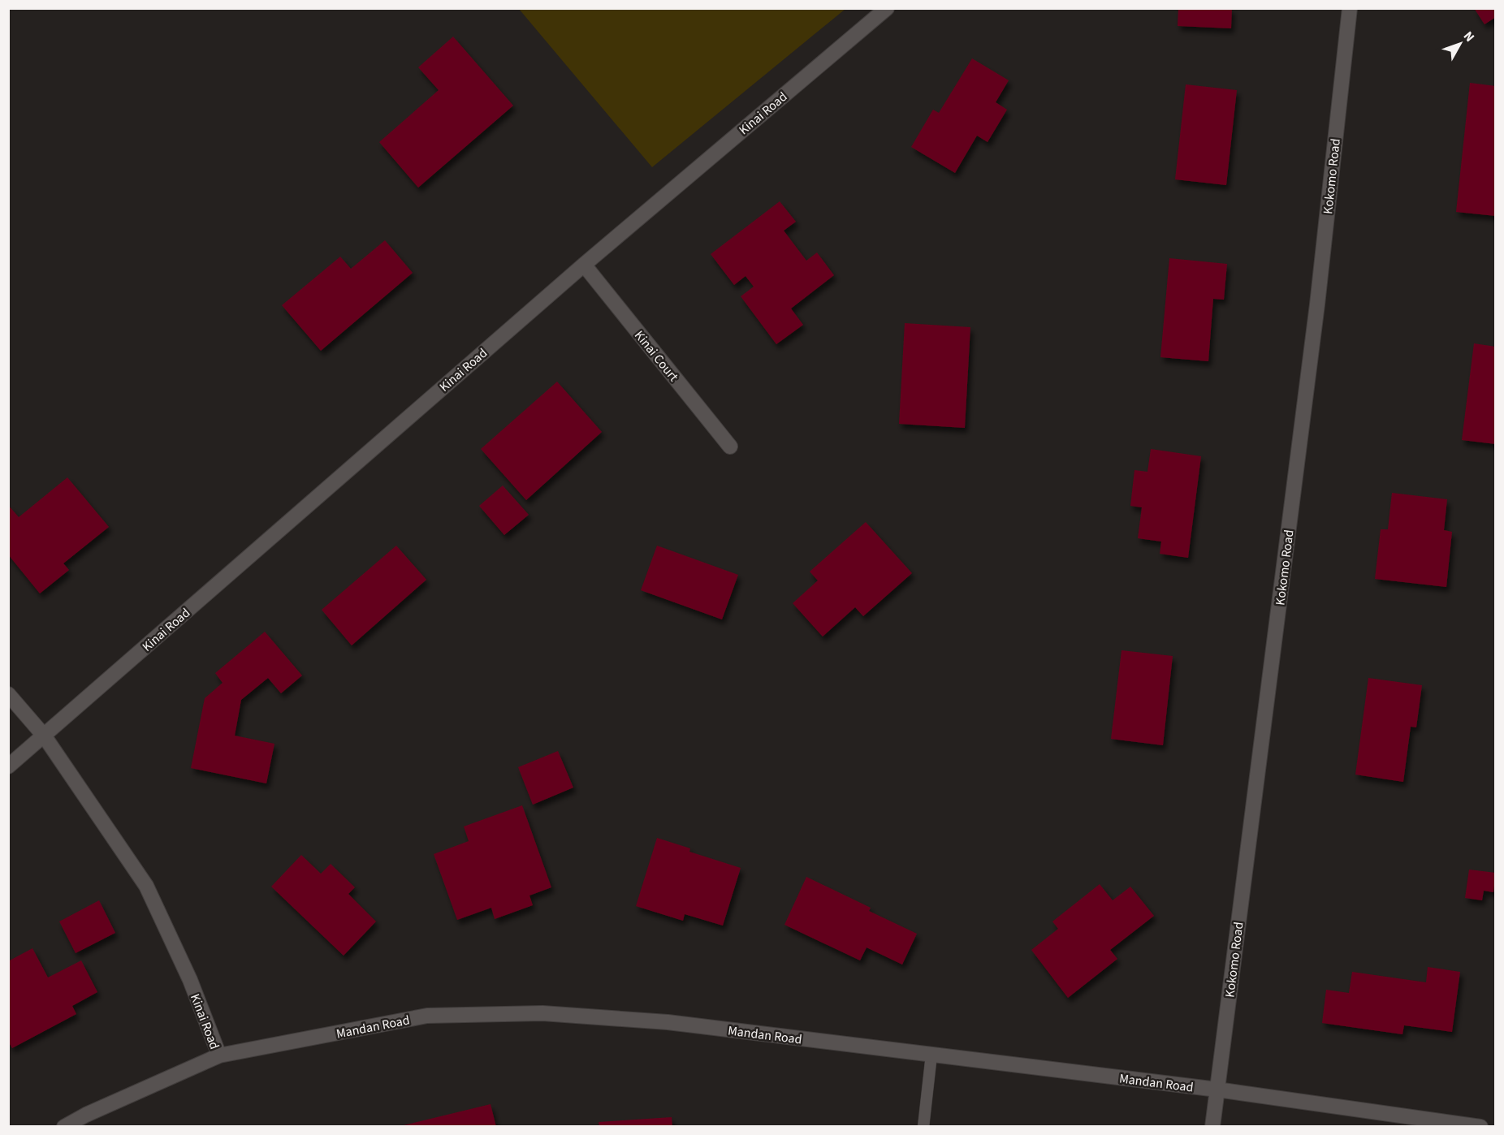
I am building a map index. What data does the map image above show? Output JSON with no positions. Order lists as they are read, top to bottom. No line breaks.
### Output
{"streets":{"street":["Kinai Road","Kokomo Road","Kinai Court","Mandan Road"]},"crossings":[["Kinai Road","Kinai Court"],["Kinai Road","Mandan Road"],["Kokomo Road","Mandan Road"]],"north":"top right"}
